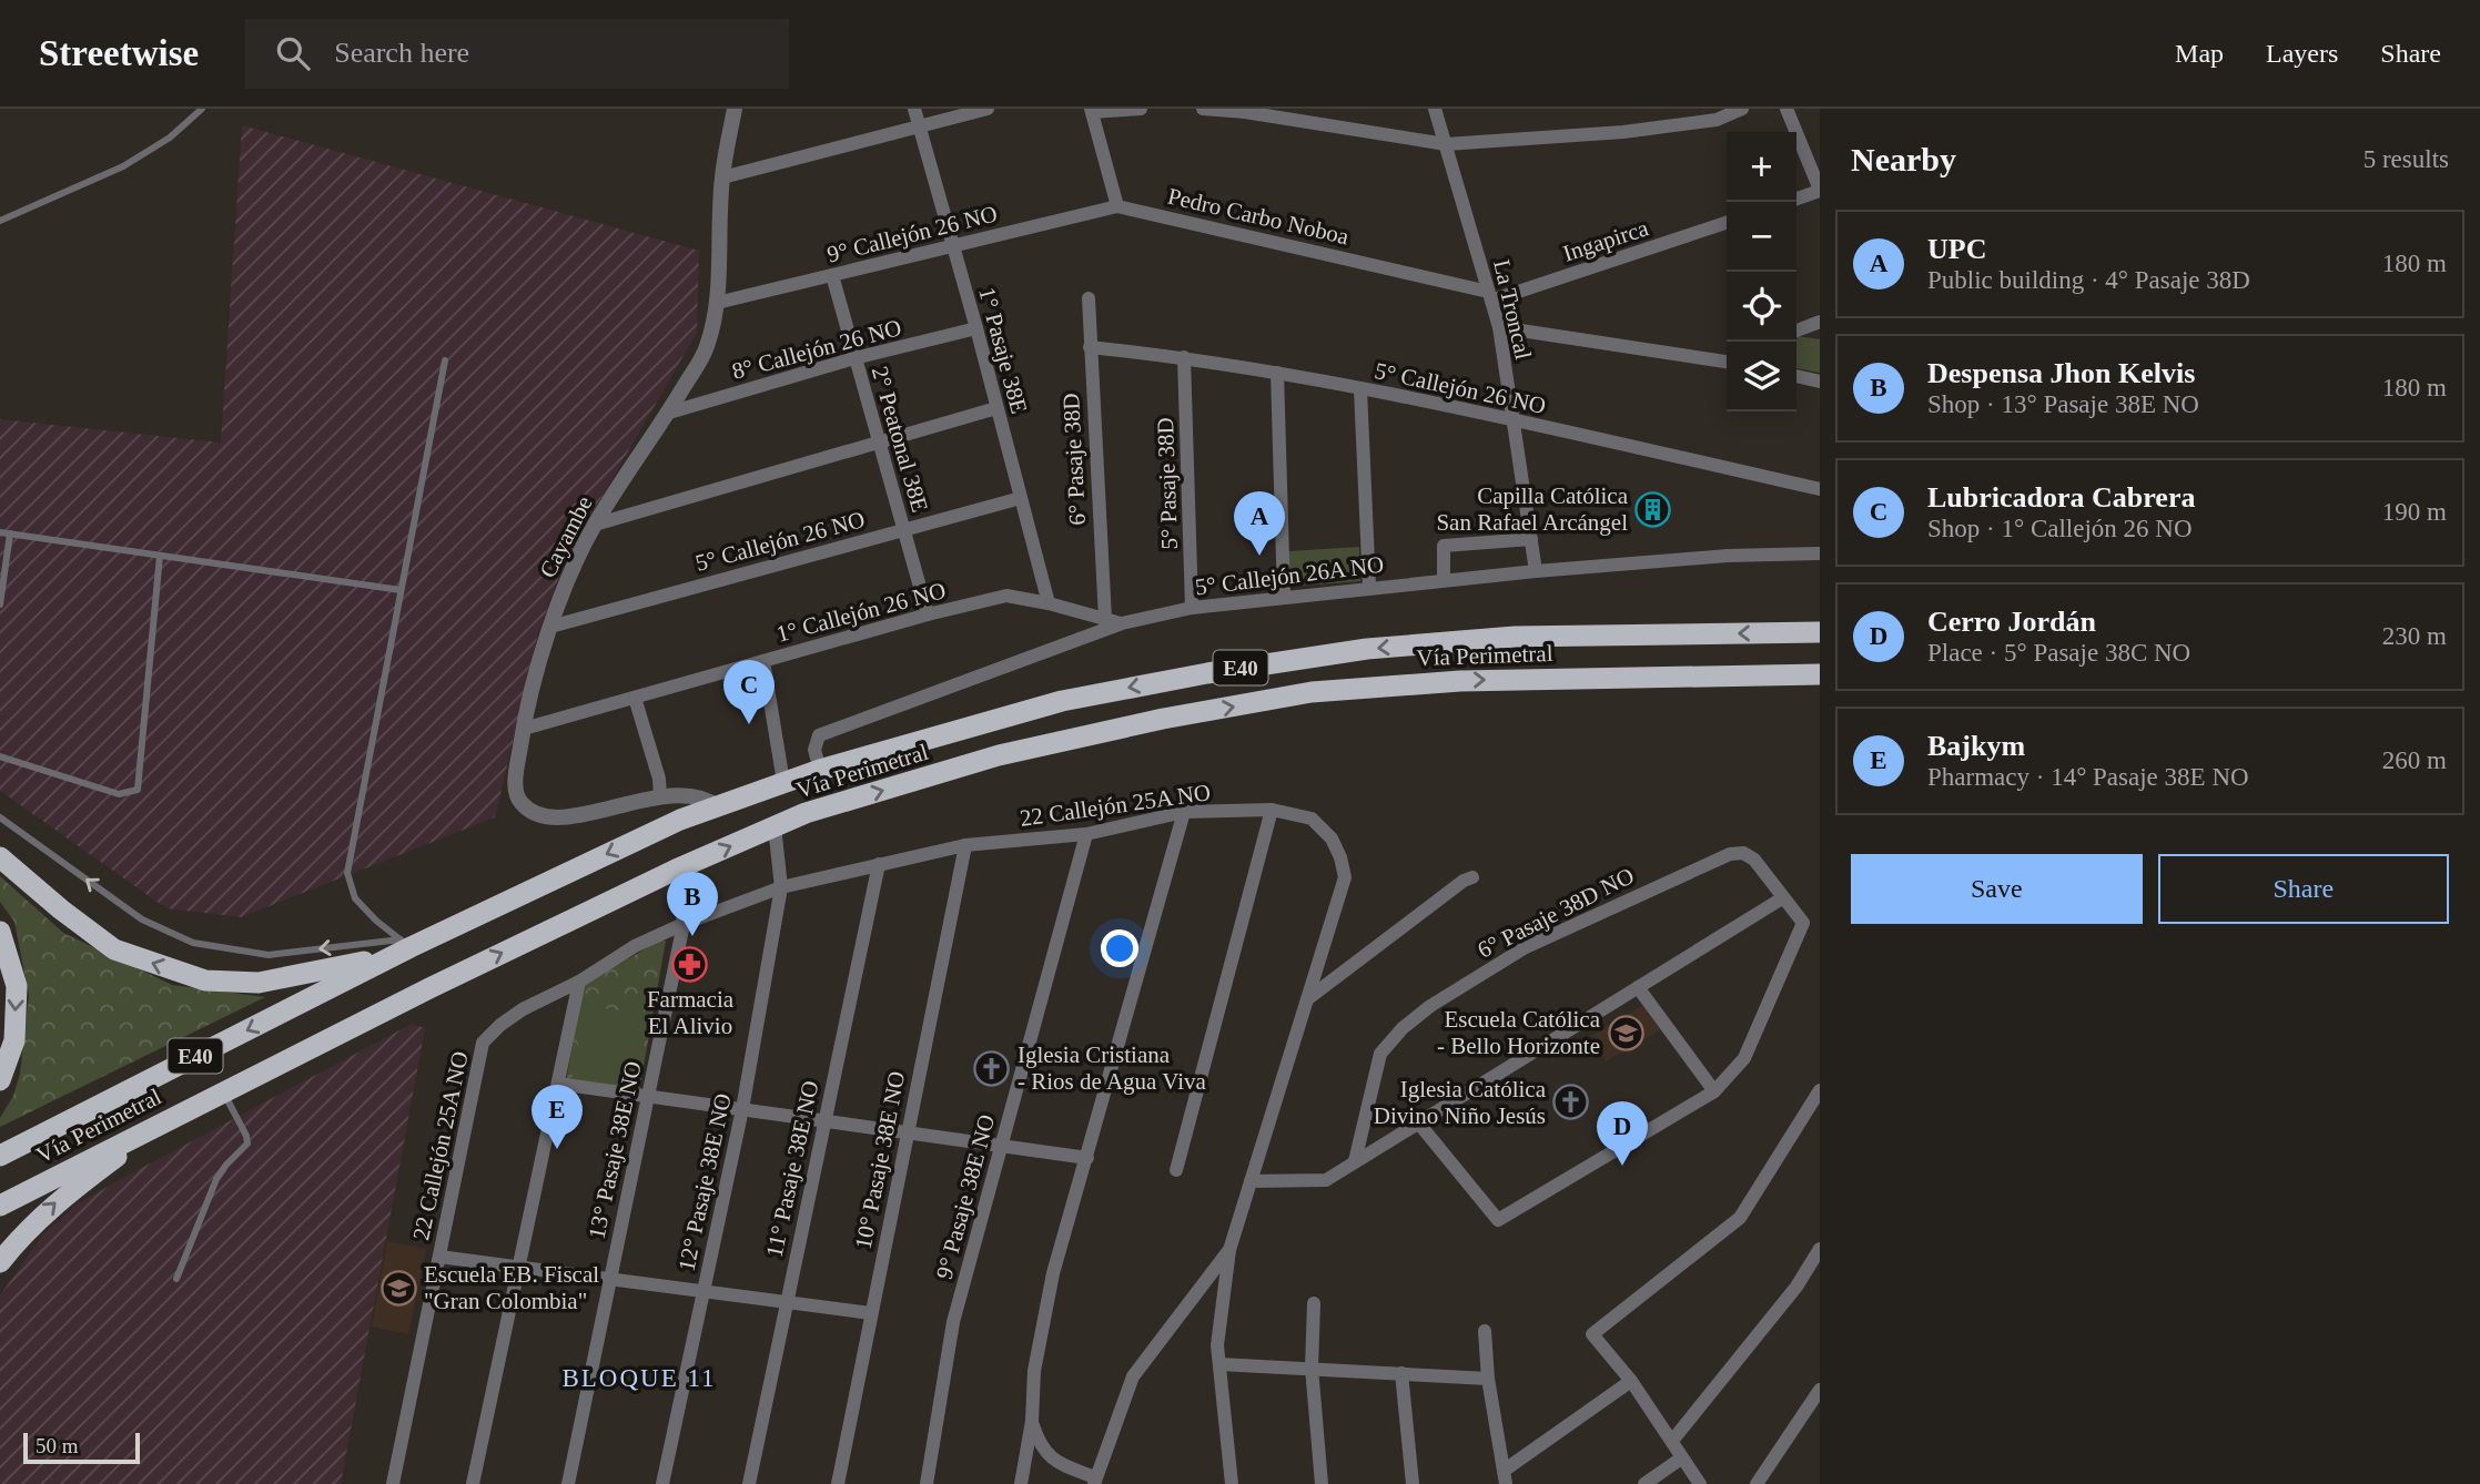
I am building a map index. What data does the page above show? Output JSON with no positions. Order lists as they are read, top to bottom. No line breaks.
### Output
{"streets":{"highway":["Vía Perimetral","E40"],"street":["Pedro Carbo Noboa","9° Callejón 26 NO","Ingapirca","La Troncal","8° Callejón 26 NO","1° Pasaje 38E","5° Callejón 26 NO","2° Peatonal 38E","6° Pasaje 38D","5° Pasaje 38D","Cayambe","5° Callejón 26A NO","1° Callejón 26 NO","22 Callejón 25A NO","6° Pasaje 38D NO","13° Pasaje 38E NO","10° Pasaje 38E NO","11° Pasaje 38E NO","12° Pasaje 38E NO","9° Pasaje 38E NO"]},"crossings":[["Pedro Carbo Noboa","9° Callejón 26 NO"],["Pedro Carbo Noboa","Ingapirca"],["Pedro Carbo Noboa","La Troncal"],["9° Callejón 26 NO","1° Pasaje 38E"],["9° Callejón 26 NO","2° Peatonal 38E"],["9° Callejón 26 NO","Cayambe"],["Ingapirca","La Troncal"],["La Troncal","5° Callejón 26 NO"],["La Troncal","5° Callejón 26A NO"],["8° Callejón 26 NO","1° Pasaje 38E"],["8° Callejón 26 NO","2° Peatonal 38E"],["8° Callejón 26 NO","Cayambe"],["1° Pasaje 38E","5° Callejón 26 NO"],["1° Pasaje 38E","1° Callejón 26 NO"],["5° Callejón 26 NO","2° Peatonal 38E"],["5° Callejón 26 NO","6° Pasaje 38D"],["5° Callejón 26 NO","5° Pasaje 38D"],["5° Callejón 26 NO","Cayambe"],["2° Peatonal 38E","1° Callejón 26 NO"],["6° Pasaje 38D","1° Callejón 26 NO"],["5° Pasaje 38D","5° Callejón 26A NO"],["Cayambe","1° Callejón 26 NO"],["Cayambe","Vía Perimetral"],["5° Callejón 26A NO","1° Callejón 26 NO"],["5° Callejón 26A NO","Vía Perimetral"],["Vía Perimetral","13° Pasaje 38E NO"],["Vía Perimetral","12° Pasaje 38E NO"],["22 Callejón 25A NO","13° Pasaje 38E NO"],["22 Callejón 25A NO","10° Pasaje 38E NO"],["22 Callejón 25A NO","11° Pasaje 38E NO"],["22 Callejón 25A NO","12° Pasaje 38E NO"],["22 Callejón 25A NO","9° Pasaje 38E NO"]],"districts":["BLOQUE 11"],"places":{"building":["Capilla Católica San Rafael Arcángel"],"pharmacy":["Farmacia El Alivio"],"school or university":["Escuela Católica - Bello Horizonte","Escuela EB. Fiscal \"Gran Colombia\""],"church":["Iglesia Cristiana - Rios de Agua Viva","Iglesia Católica Divino Niño Jesús"]},"scale_bar":"50 m","page":{"header":"Streetwise","search":"Search here","nav":["Map","Layers","Share"],"heading":["Nearby","5 results"],"map_buttons":["+","−"],"list":[{"mark":"A","name":"UPC","note":"Public building · 4° Pasaje 38D","value":"180 m"},{"mark":"B","name":"Despensa Jhon Kelvis","note":"Shop · 13° Pasaje 38E NO","value":"180 m"},{"mark":"C","name":"Lubricadora Cabrera","note":"Shop · 1° Callejón 26 NO","value":"190 m"},{"mark":"D","name":"Cerro Jordán","note":"Place · 5° Pasaje 38C NO","value":"230 m"},{"mark":"E","name":"Bajkym","note":"Pharmacy · 14° Pasaje 38E NO","value":"260 m"}],"pins":["A","C","B","E","D"],"buttons":["Save","Share"],"scale":"50 m"}}
